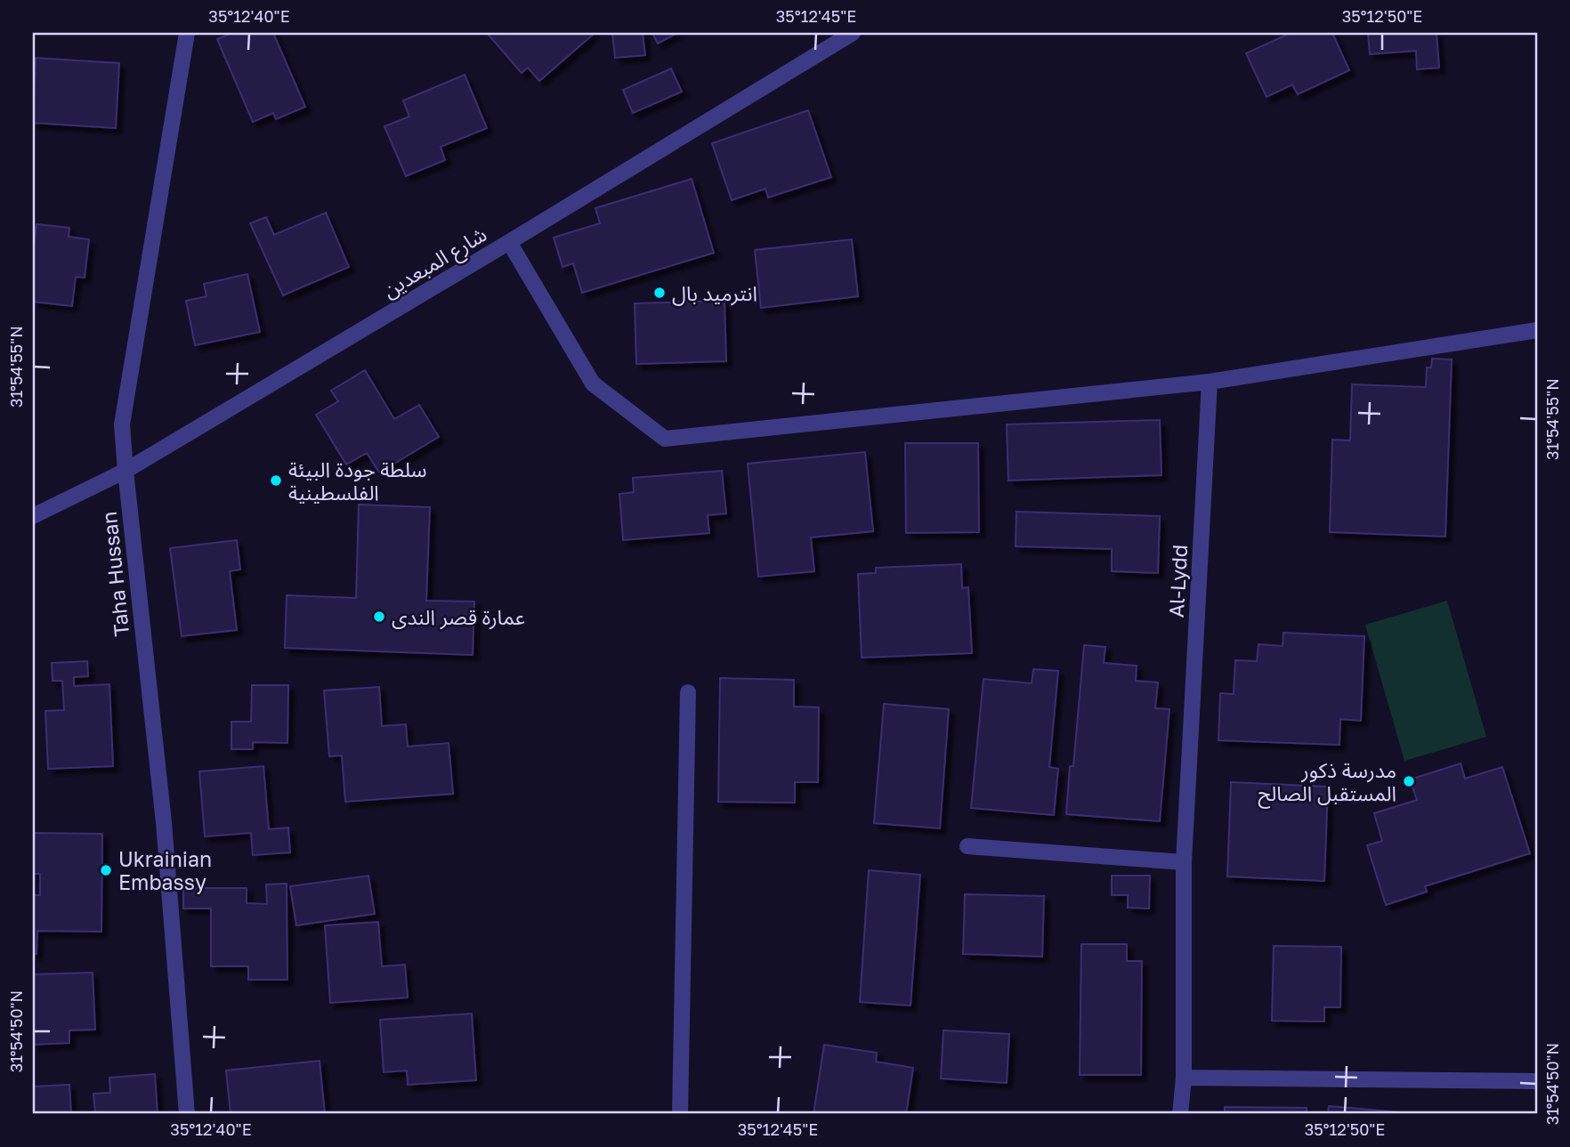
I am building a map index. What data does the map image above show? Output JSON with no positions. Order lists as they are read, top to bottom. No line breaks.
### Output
{"streets":{"street":["شارع المبعدين","Taha Hussan","Al-Lydd"]},"crossings":[["شارع المبعدين","Taha Hussan"]],"places":["انترميد بال","سلطة جودة البيئة الفلسطينية","عمارة قصر الندى","مدرسة ذكور المستقبل الصالح","Ukrainian Embassy"],"coordinates":["35°12'40\"E","35°12'45\"E","35°12'50\"E","31°54'55\"N","31°54'50\"N"]}
